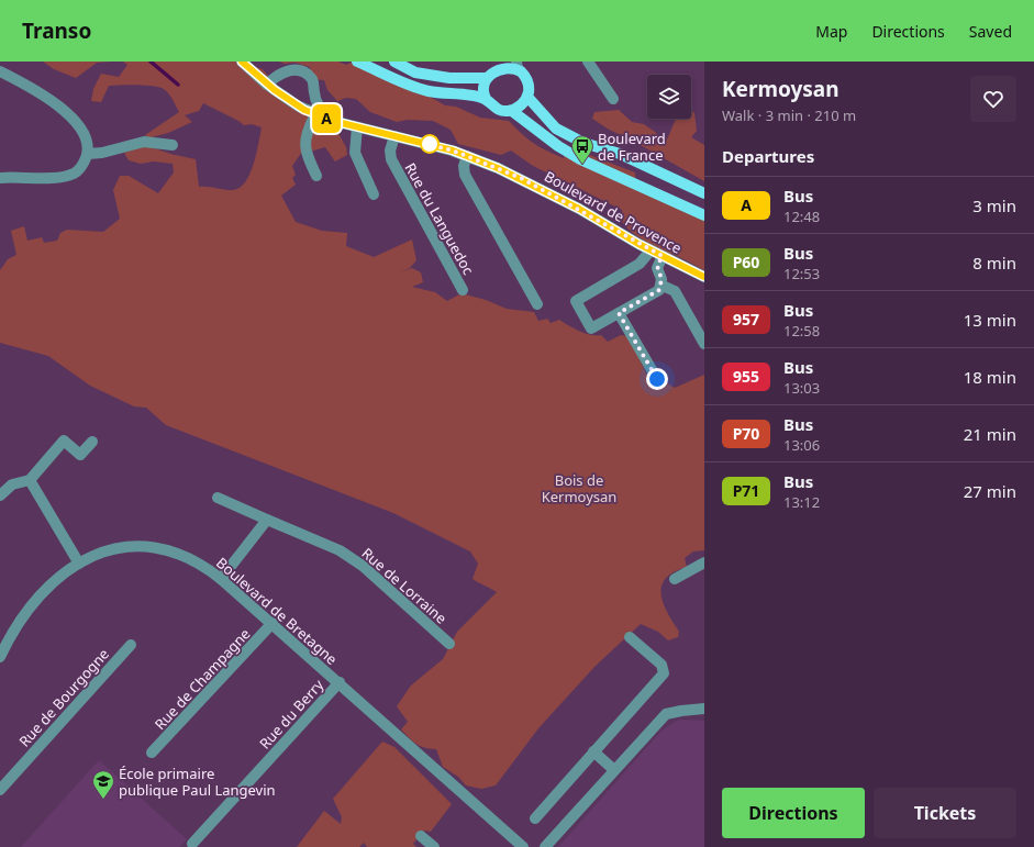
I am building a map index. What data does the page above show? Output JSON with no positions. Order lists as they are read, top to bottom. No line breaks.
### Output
{"streets":{"street":["Boulevard de Provence","Rue du Languedoc","Rue de Lorraine","Boulevard de Bretagne","Rue de Champagne","Rue de Bourgogne","Rue du Berry"]},"crossings":[["Boulevard de Provence","Rue du Languedoc"],["Boulevard de Bretagne","Rue de Champagne"],["Boulevard de Bretagne","Rue du Berry"]],"parks":["Bois de Kermoysan"],"places":{"bus stop":["Boulevard de France"],"school or university":["École primaire publique Paul Langevin"]},"lines":["bus line A"],"page":{"header":"Transo","nav":["Map","Directions","Saved"],"on_map":"A","heading":[["Kermoysan","Walk · 3 min · 210 m"],"Departures"],"list":[{"mark":"A","name":"Bus","note":"12:48","value":"3 min"},{"mark":"P60","name":"Bus","note":"12:53","value":"8 min"},{"mark":"957","name":"Bus","note":"12:58","value":"13 min"},{"mark":"955","name":"Bus","note":"13:03","value":"18 min"},{"mark":"P70","name":"Bus","note":"13:06","value":"21 min"},{"mark":"P71","name":"Bus","note":"13:12","value":"27 min"}],"buttons":["Directions","Tickets"]}}
